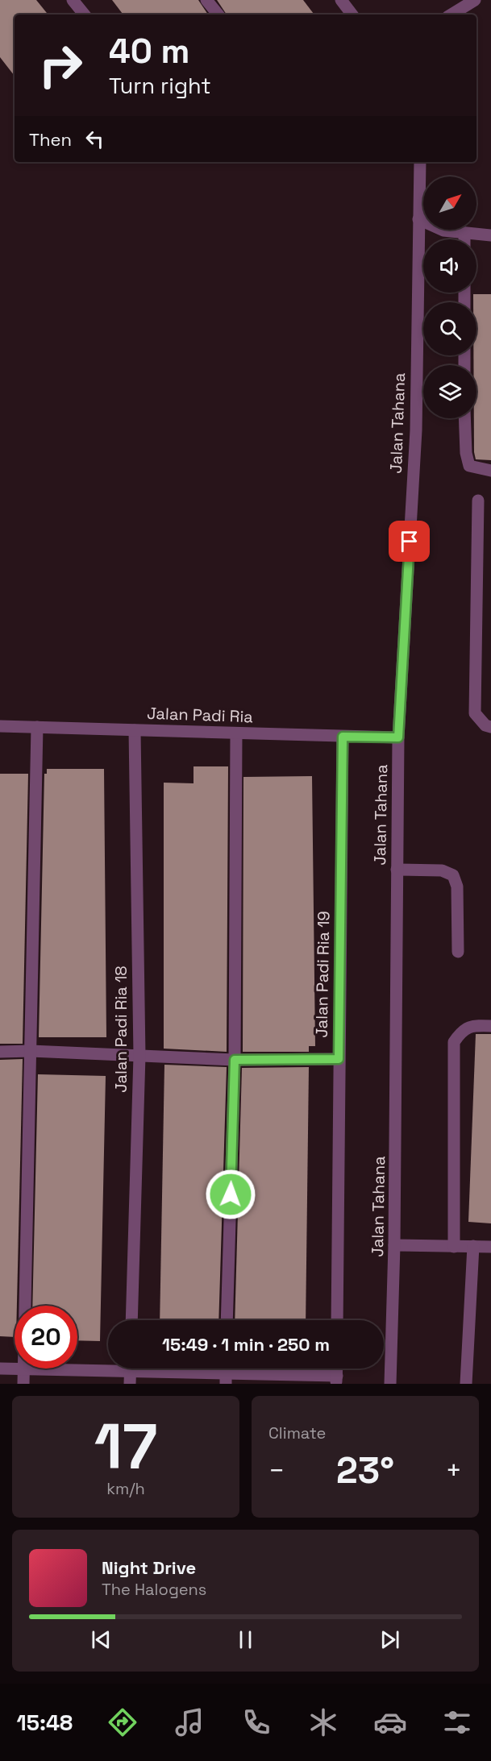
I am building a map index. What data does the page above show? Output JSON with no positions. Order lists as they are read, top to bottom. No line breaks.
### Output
{"streets":{"street":["Jalan Tahana","Jalan Padi Ria","Jalan Padi Ria 19","Jalan Padi Ria 18"]},"crossings":[["Jalan Tahana","Jalan Padi Ria"],["Jalan Padi Ria","Jalan Padi Ria 19"],["Jalan Padi Ria","Jalan Padi Ria 18"]],"north":"top right","page":{"turn":["40 m","Turn right"],"then":"Then","limit":"20","trip":"15:49 · 1 min · 250 m","tile":[["17","km/h"],"Climate"],"heat":["−","23°","+"],"song":["Night Drive","The Halogens"],"tabs":"15:48"}}
